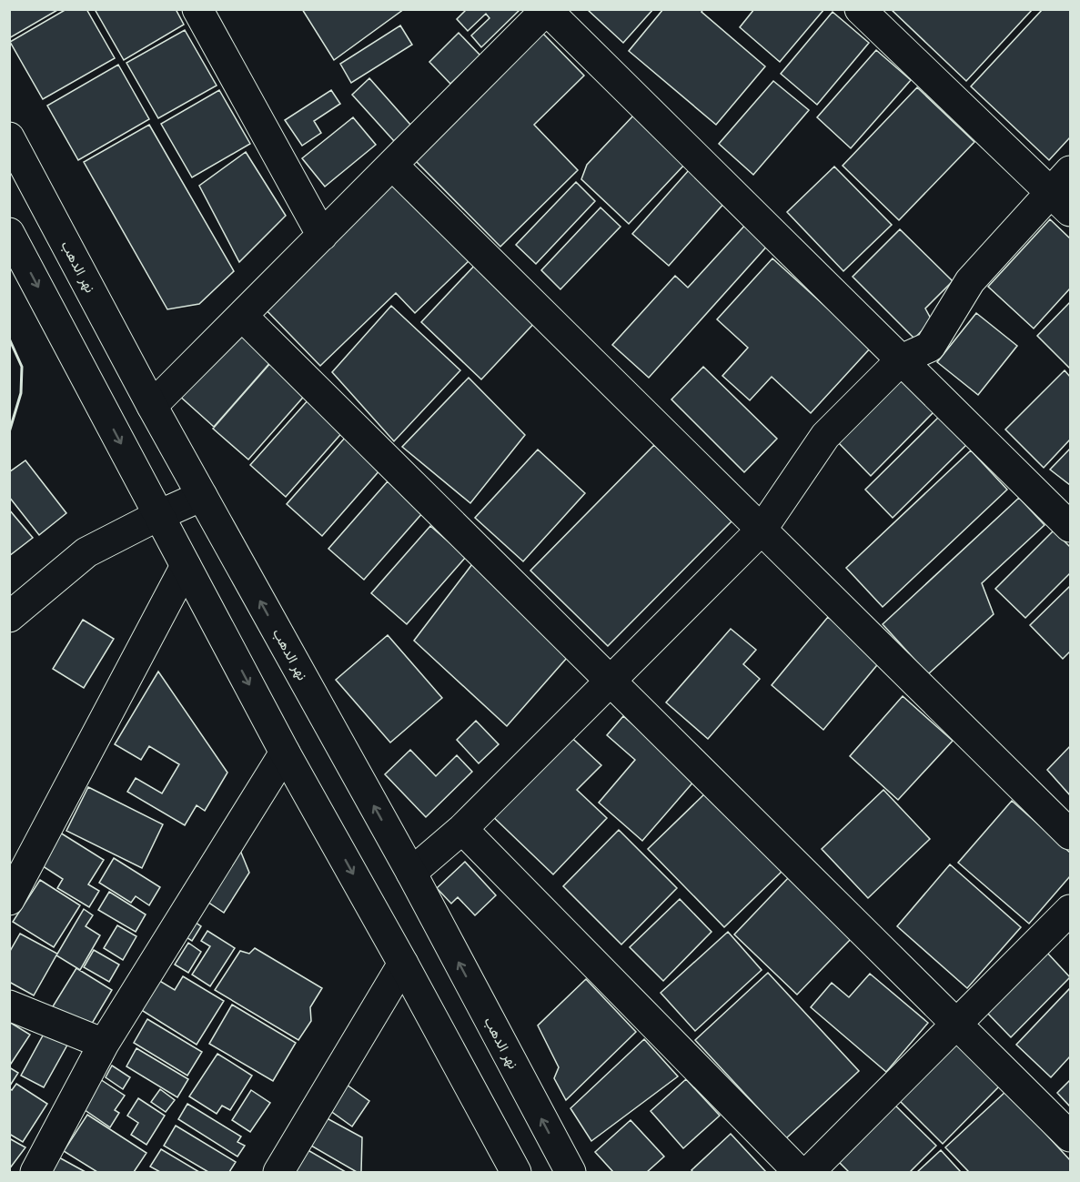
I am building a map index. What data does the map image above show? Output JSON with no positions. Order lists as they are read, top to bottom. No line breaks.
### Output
{"streets":{"street":["نهر الدهب"]}}
